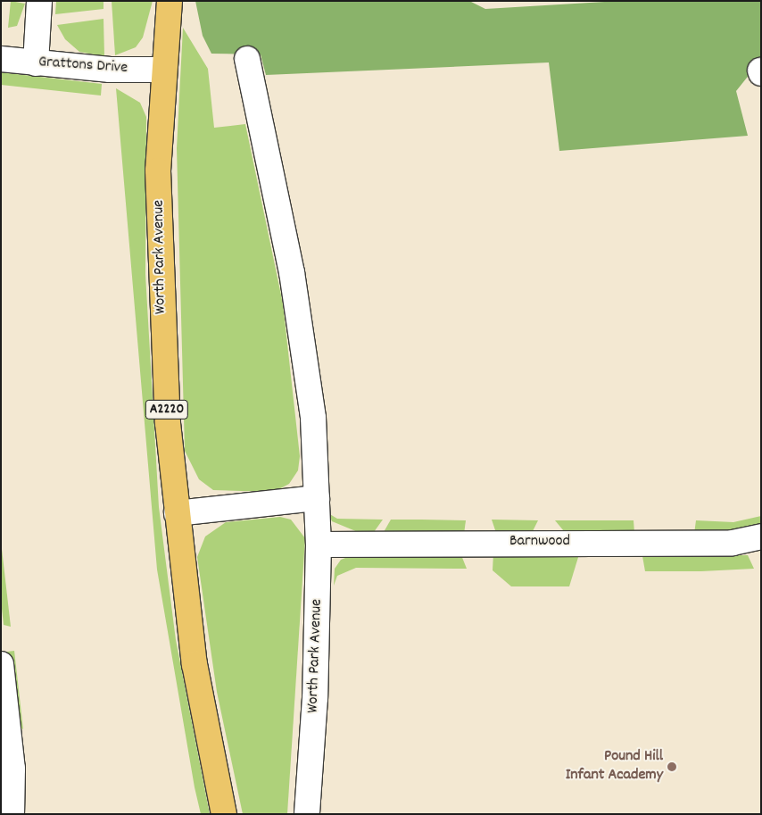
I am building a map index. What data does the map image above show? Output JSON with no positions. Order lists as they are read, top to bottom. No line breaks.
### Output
{"streets":{"main road":["Worth Park Avenue","A2220"],"street":["Grattons Drive","Barnwood"]},"crossings":[["Grattons Drive","Worth Park Avenue"],["Worth Park Avenue","Barnwood"]],"places":["Pound Hill Infant Academy"]}
